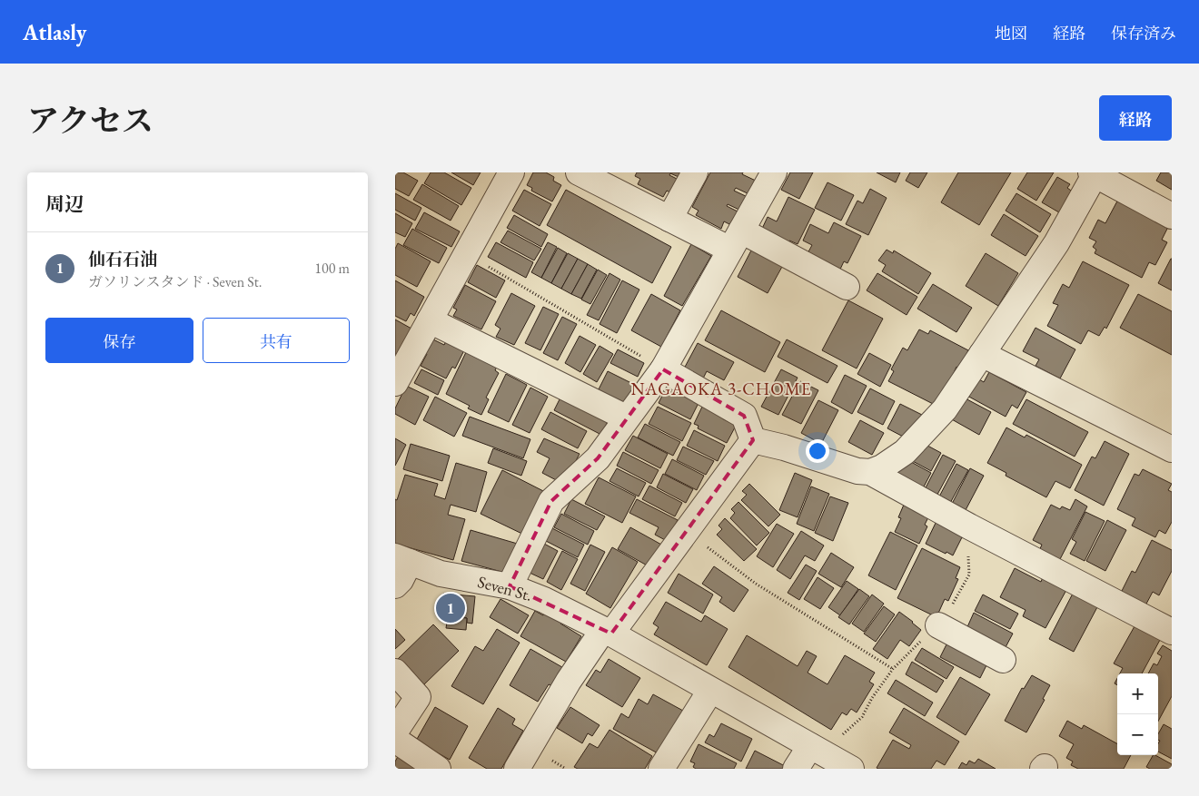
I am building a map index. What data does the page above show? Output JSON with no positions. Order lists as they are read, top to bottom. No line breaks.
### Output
{"streets":{"street":["Seven St."]},"districts":["NAGAOKA 3-CHOME"],"page":{"header":"Atlasly","nav":["地図","経路","保存済み"],"title":"アクセス","buttons":["経路",["保存","共有"]],"heading":"周辺","list":[{"mark":"1","name":"仙石石油","note":"ガソリンスタンド · Seven St.","value":"100 m"}],"pins":"1","map_buttons":["+","−"]}}
